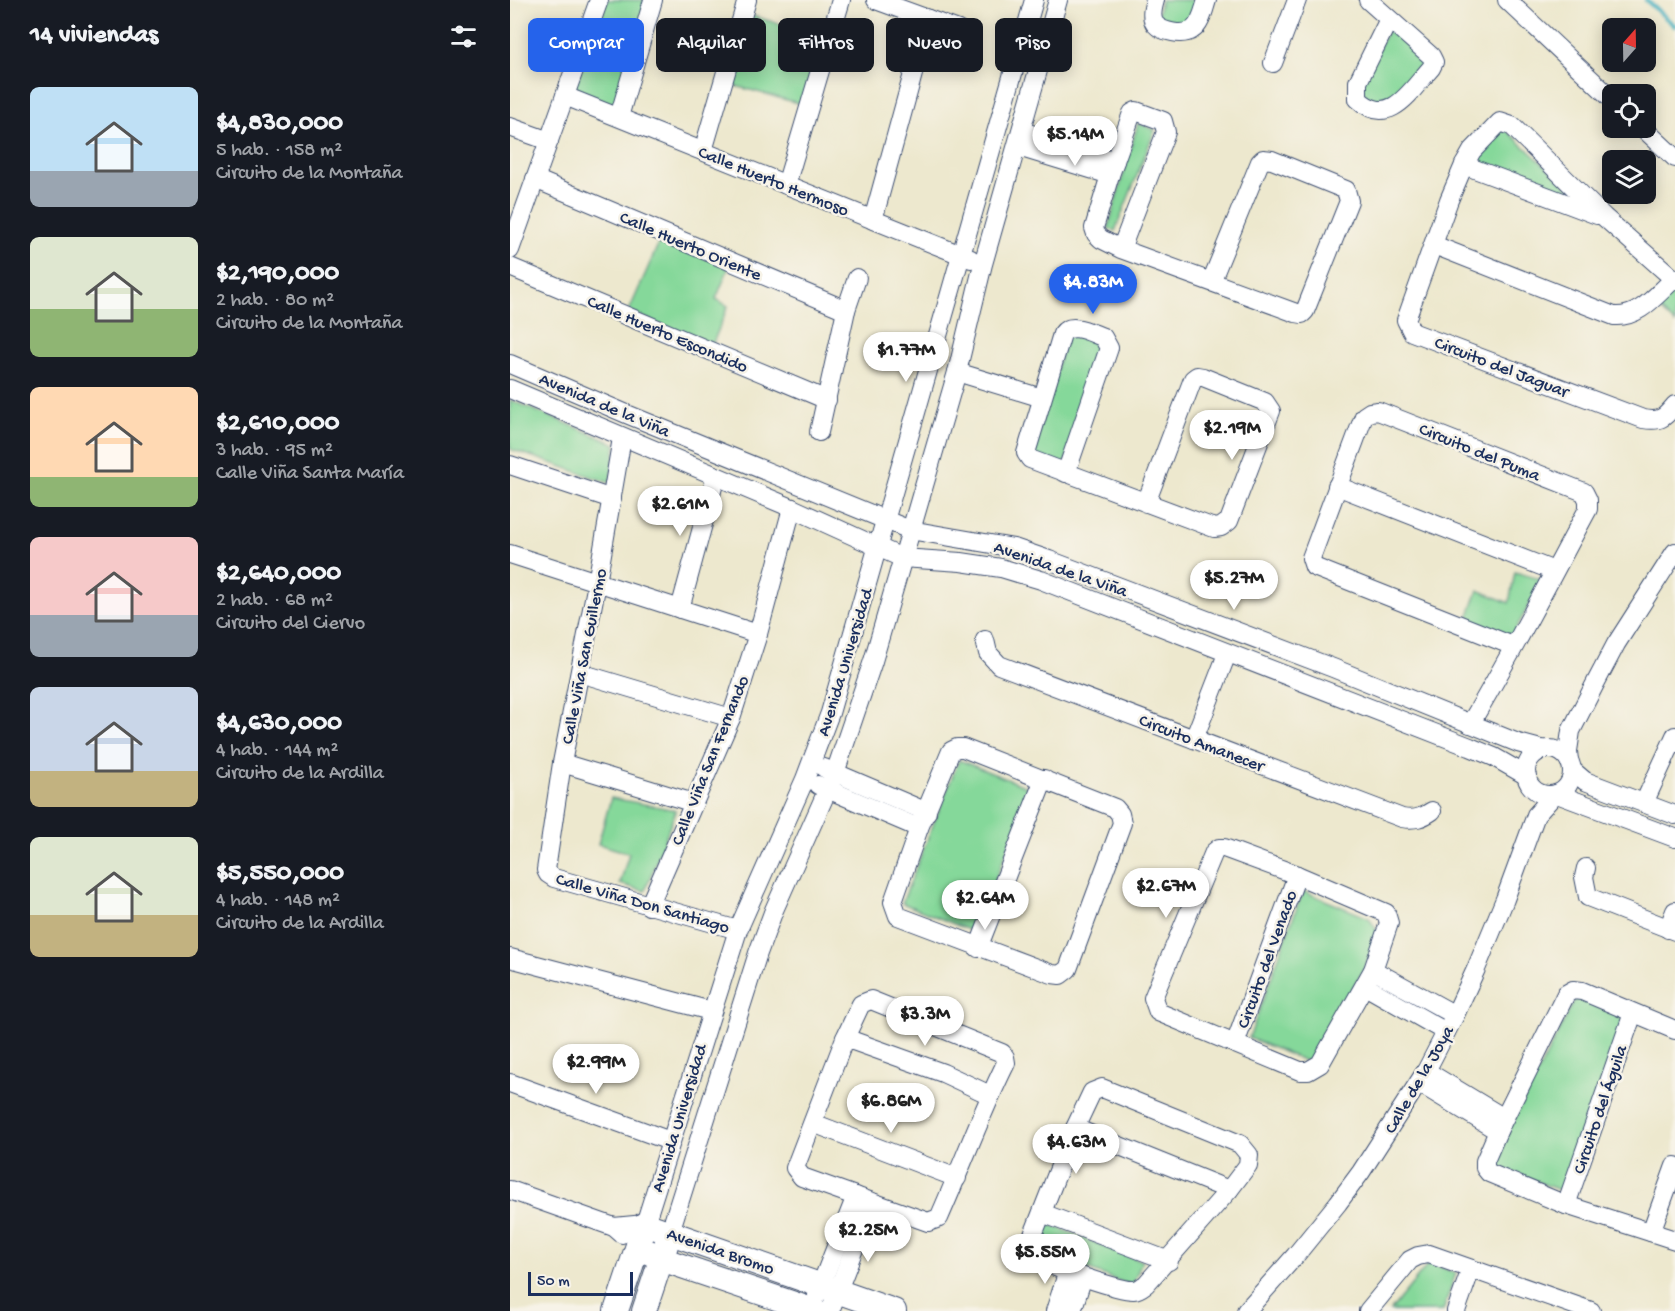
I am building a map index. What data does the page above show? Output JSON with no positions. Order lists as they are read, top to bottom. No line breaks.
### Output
{"streets":{"main road":["Avenida Universidad","Avenida Bromo"],"street":["Calle Huerto Hermoso","Calle Huerto Oriente","Calle Huerto Escondido","Circuito del Jaguar","Avenida de la Viña","Circuito del Puma","Calle Viña San Guillermo","Circuito Amanecer","Calle Viña San Fernando","Calle Viña Don Santiago","Circuito del Venado","Calle de la Joya","Circuito del Águila"]},"crossings":[["Calle Huerto Hermoso","Avenida Universidad"],["Avenida de la Viña","Circuito del Puma"],["Avenida de la Viña","Calle Viña San Guillermo"],["Avenida de la Viña","Avenida Universidad"],["Avenida de la Viña","Calle Viña San Fernando"],["Avenida de la Viña","Calle de la Joya"],["Calle Viña San Guillermo","Calle Viña Don Santiago"],["Avenida Universidad","Calle Viña Don Santiago"],["Avenida Universidad","Avenida Bromo"],["Calle Viña San Fernando","Calle Viña Don Santiago"]],"scale_bar":"50 m","north":"top","page":{"heading":"14 viviendas","chip":["Comprar","Alquilar","Filtros","Nuevo","Piso"],"list":[{"name":"$4,830,000","note":"5 hab. · 158 m² · Circuito de la Montaña"},{"name":"$2,190,000","note":"2 hab. · 80 m² · Circuito de la Montaña"},{"name":"$2,610,000","note":"3 hab. · 95 m² · Calle Viña Santa María"},{"name":"$2,640,000","note":"2 hab. · 68 m² · Circuito del Ciervo"},{"name":"$4,630,000","note":"4 hab. · 144 m² · Circuito de la Ardilla"},{"name":"$5,550,000","note":"4 hab. · 148 m² · Circuito de la Ardilla"}],"price":["$5.14M","$4.83M","$1.77M","$2.19M","$2.61M","$5.27M","$2.67M","$2.64M","$3.3M","$2.99M","$6.86M","$4.63M","$2.25M","$5.55M"],"scale":"50 m"}}
